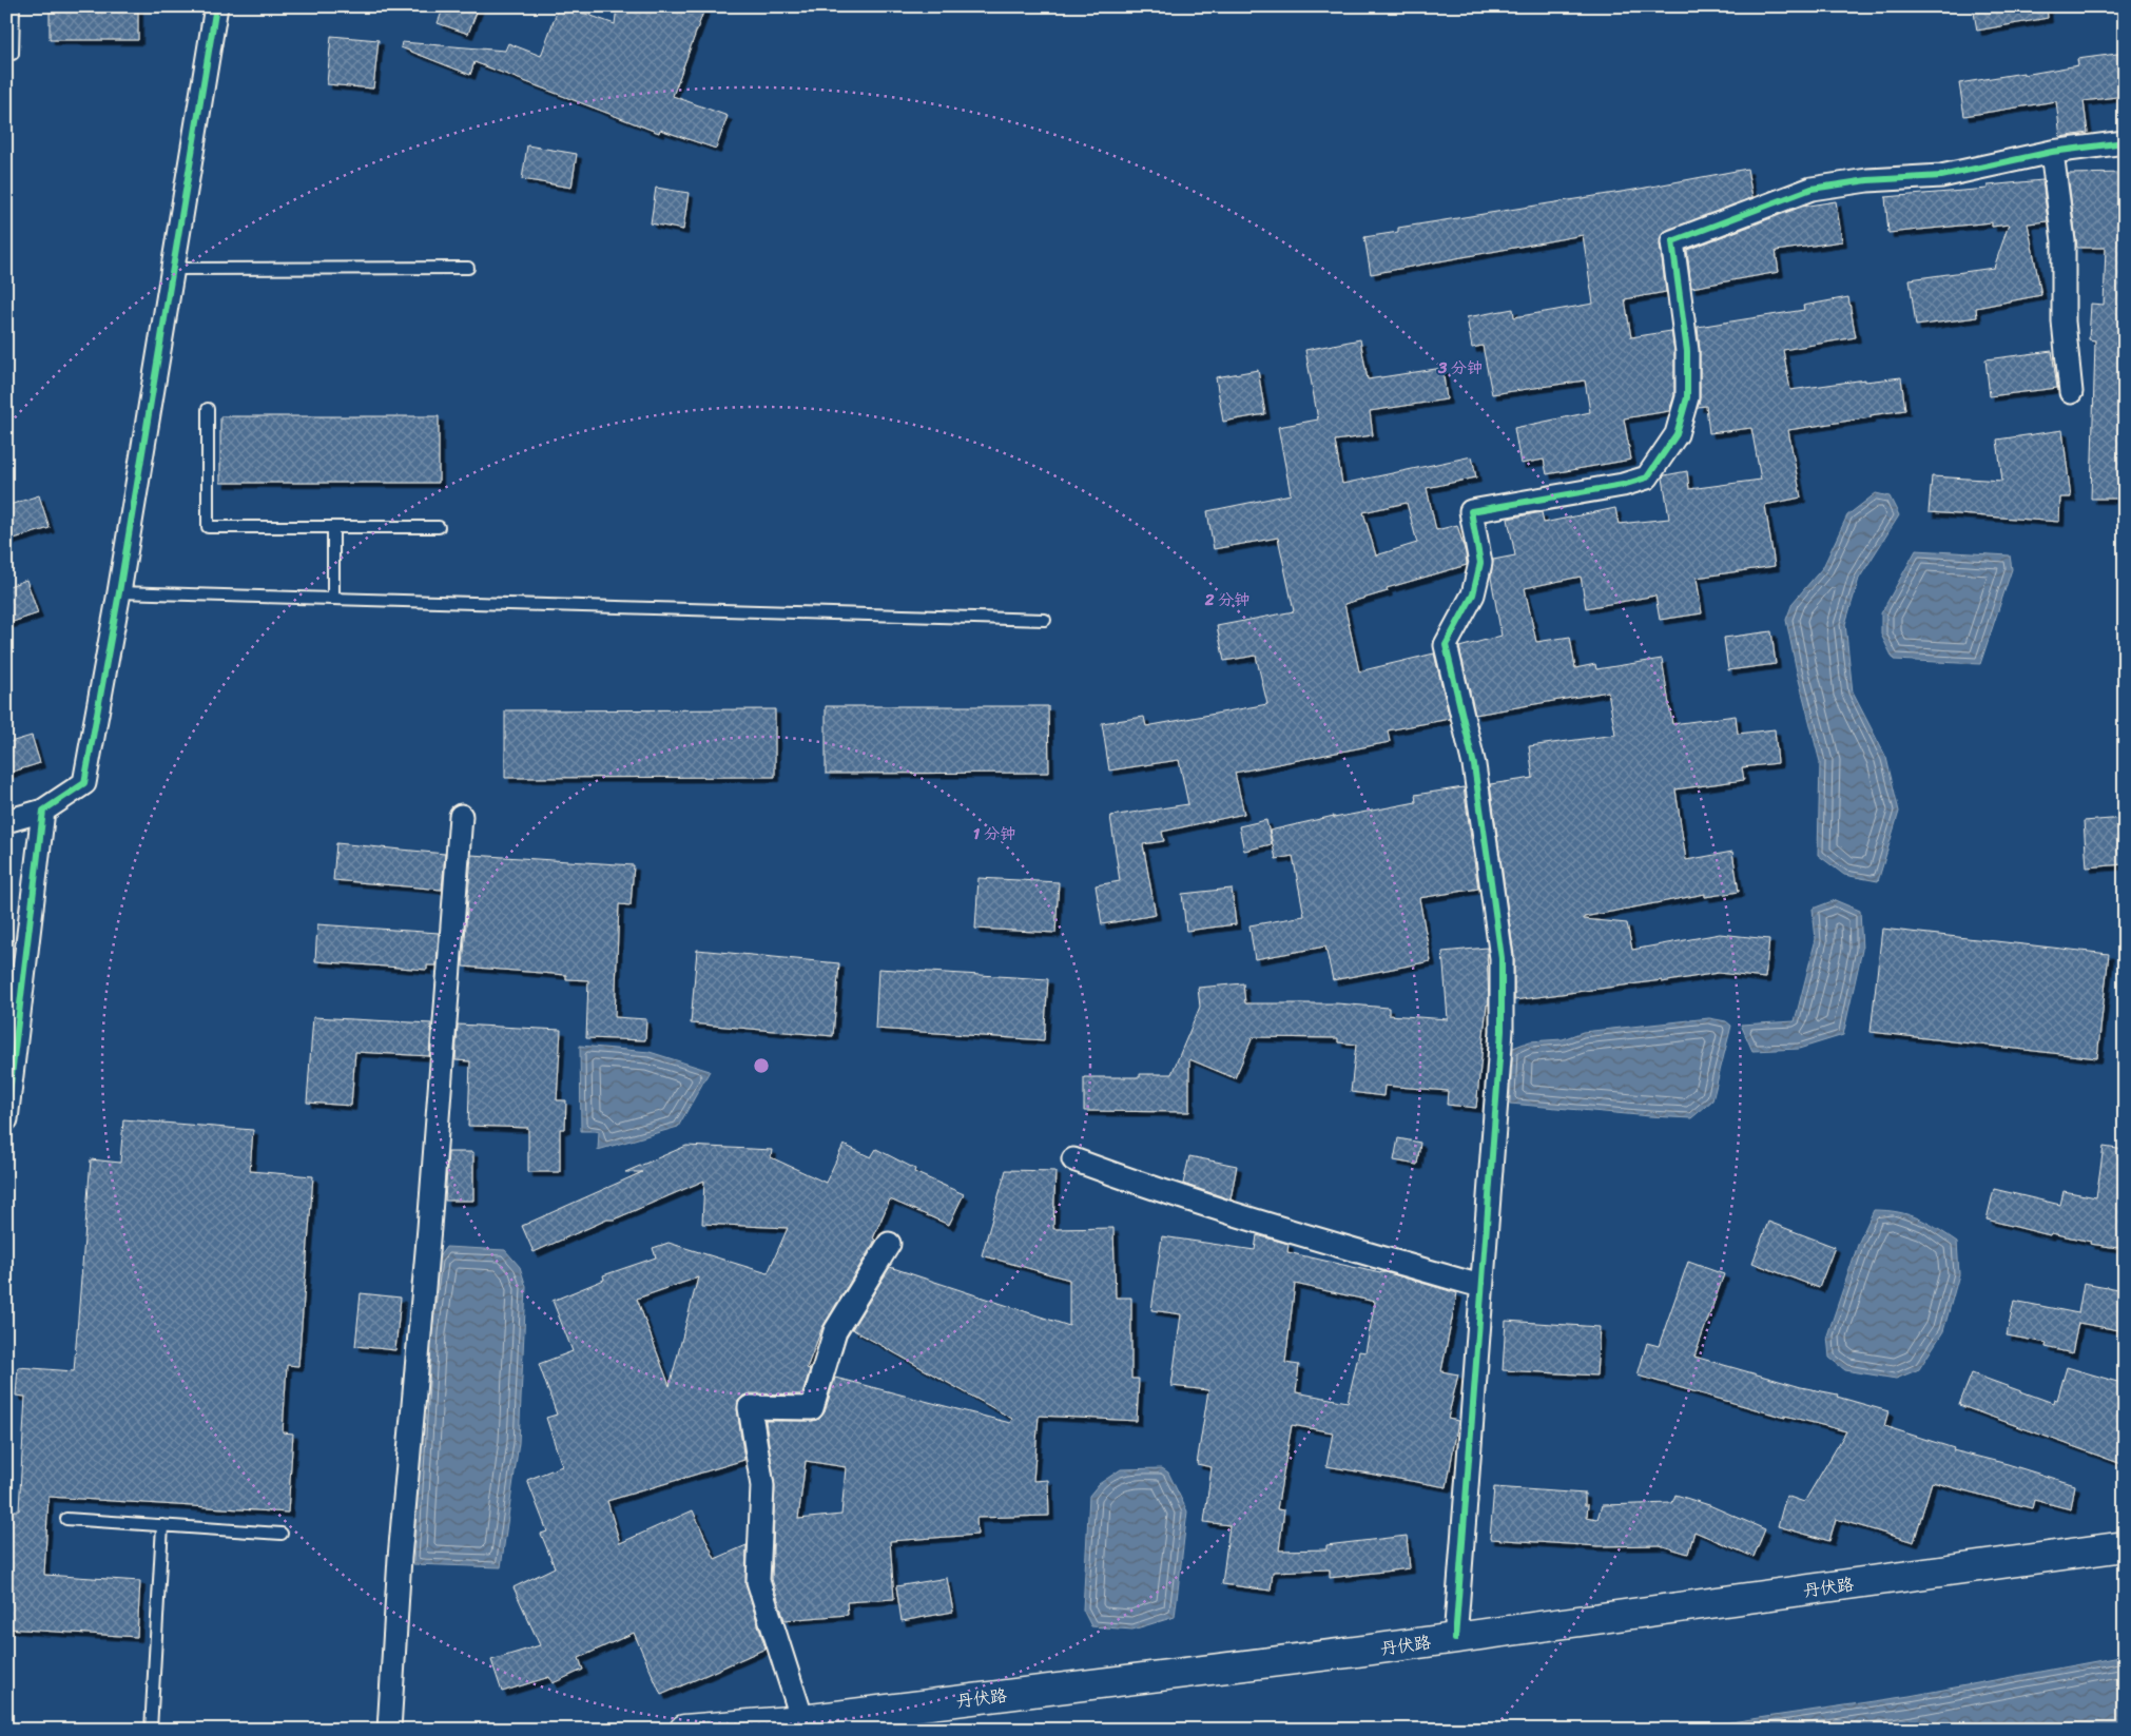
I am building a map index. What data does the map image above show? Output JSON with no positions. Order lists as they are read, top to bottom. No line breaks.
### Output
{"streets":{"main road":["丹伏路"]},"rings":["3 分钟","2 分钟","1 分钟"]}
